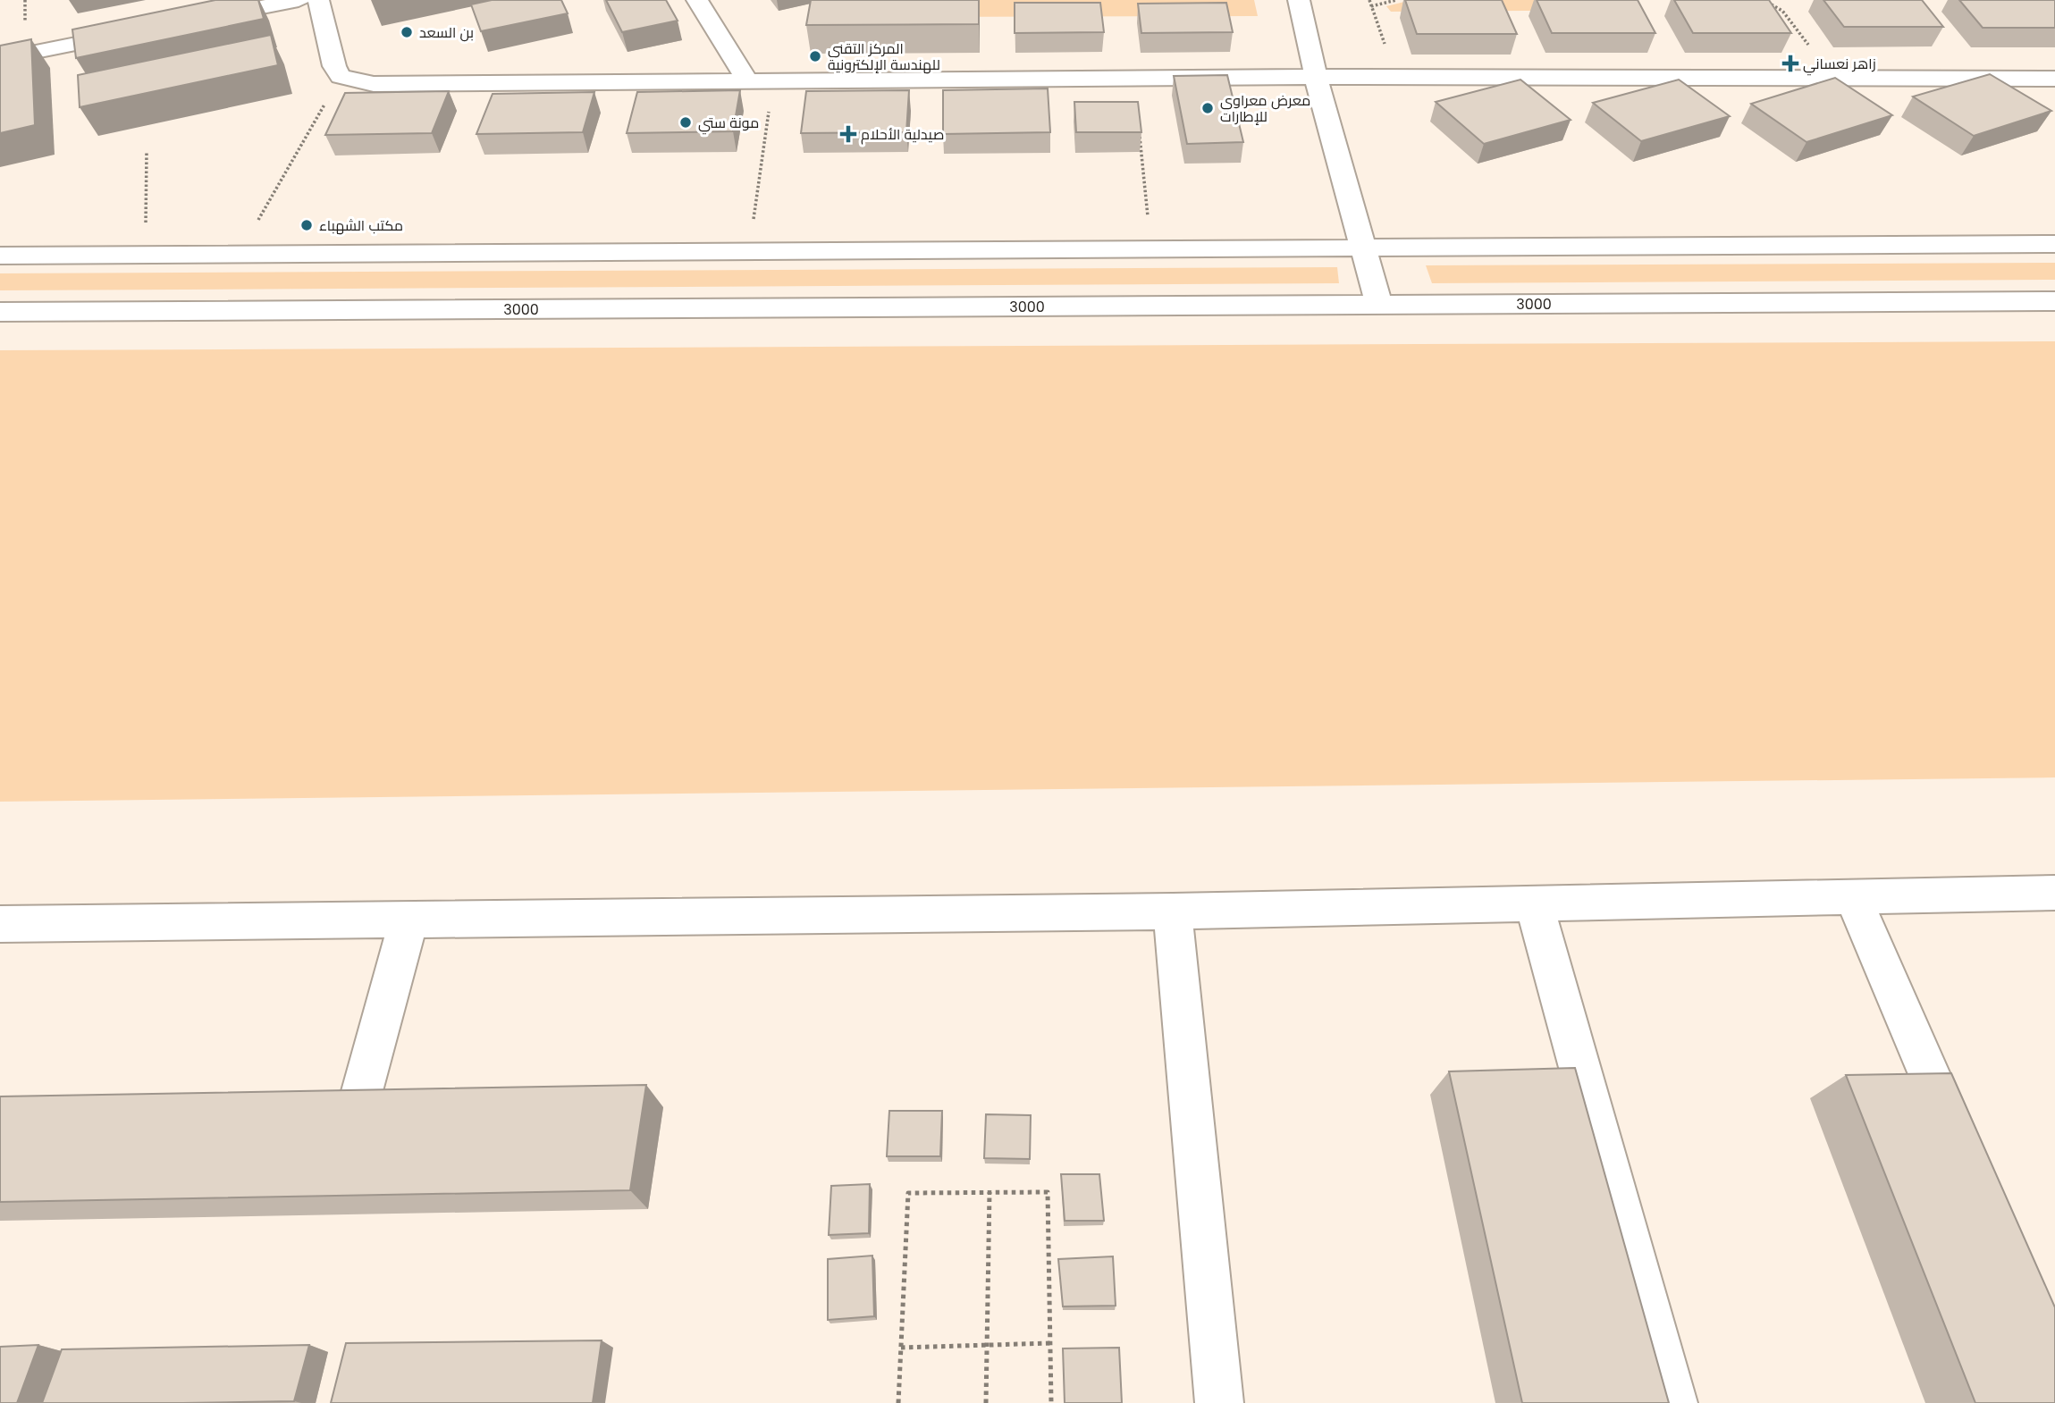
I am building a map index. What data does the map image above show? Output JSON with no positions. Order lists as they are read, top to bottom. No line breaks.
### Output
{"streets":{"street":["3000"]},"places":{"other":["بن السعد","المركز التقني للهندسة الإلكترونية","معرض معراوي للإطارات","مونة ستي","مكتب الشهباء"],"health":["زاهر نعساني","صيدلية الأحلام"]}}
